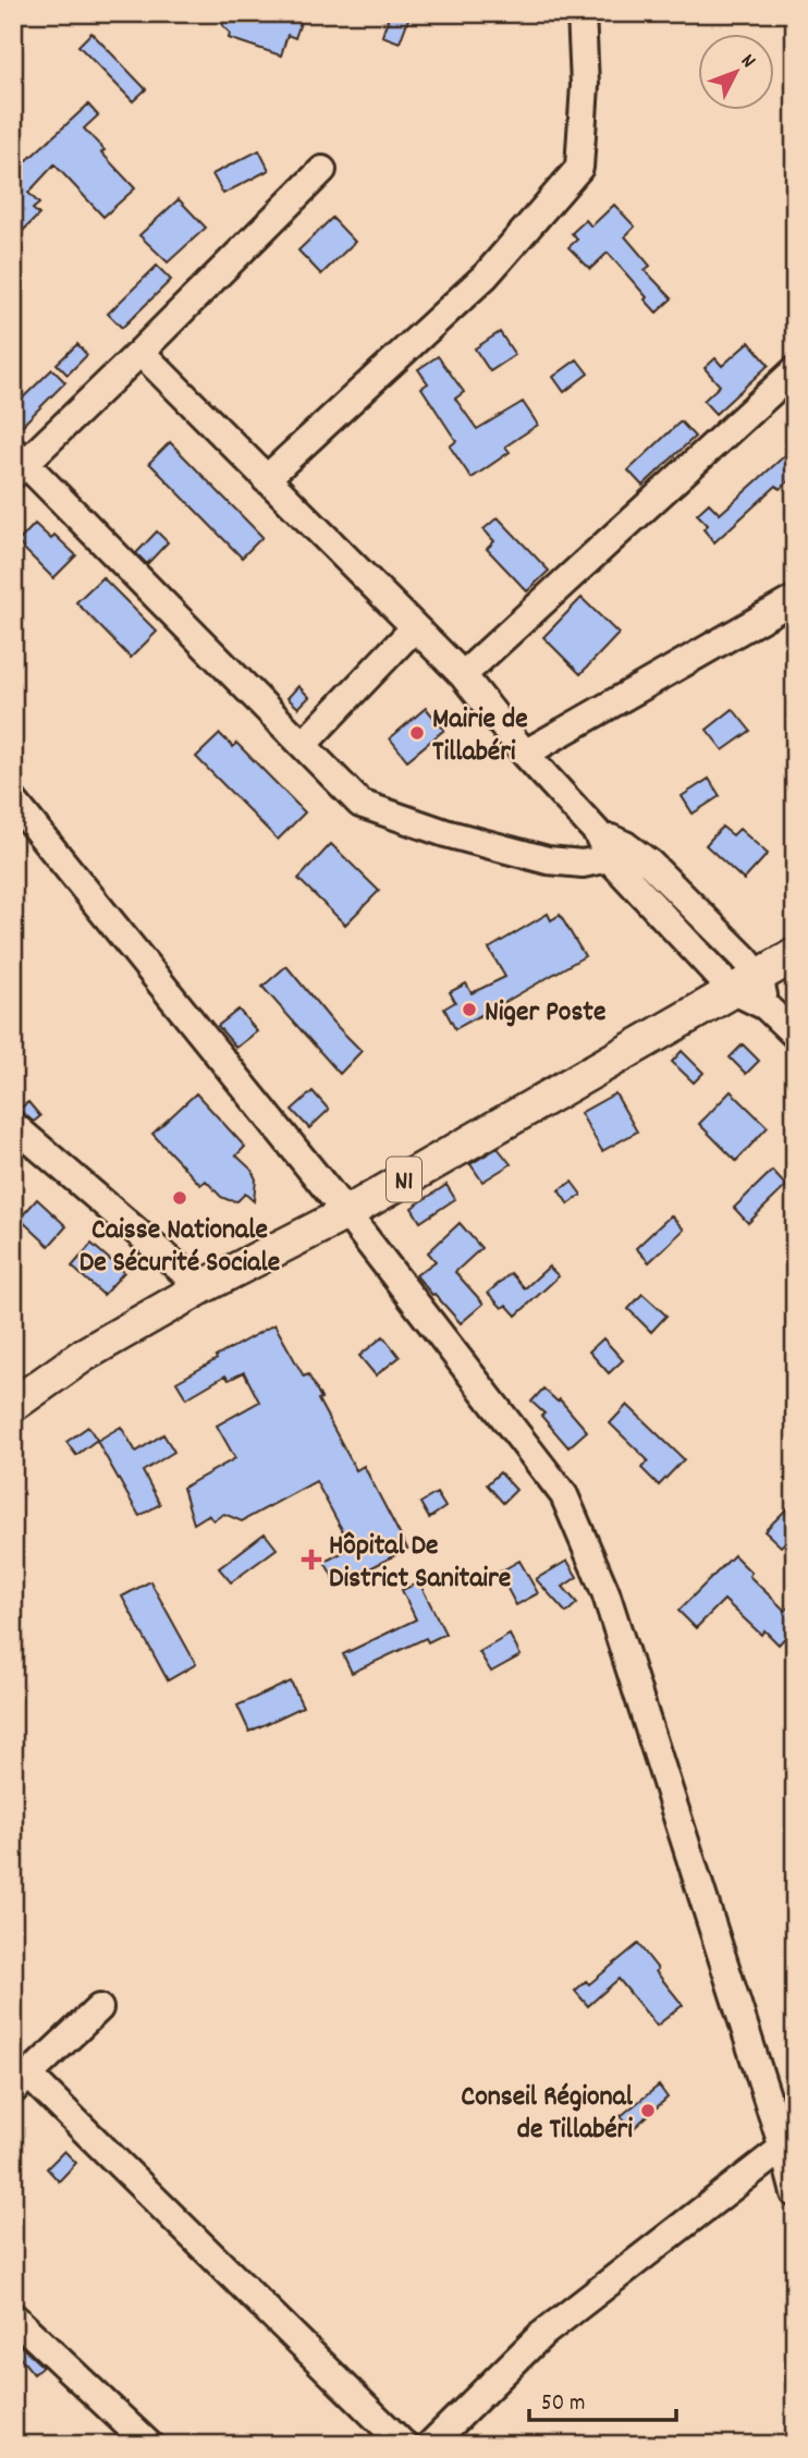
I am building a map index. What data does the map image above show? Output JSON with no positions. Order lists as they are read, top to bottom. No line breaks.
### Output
{"streets":{"main road":["N1"]},"places":{"other":["Mairie de Tillabéri","Niger Poste","Caisse Nationale De Sécurité Sociale","Conseil Régional de Tillabéri"],"health":["Hôpital De District Sanitaire"]},"scale_bar":"50 m","north":"top right"}
